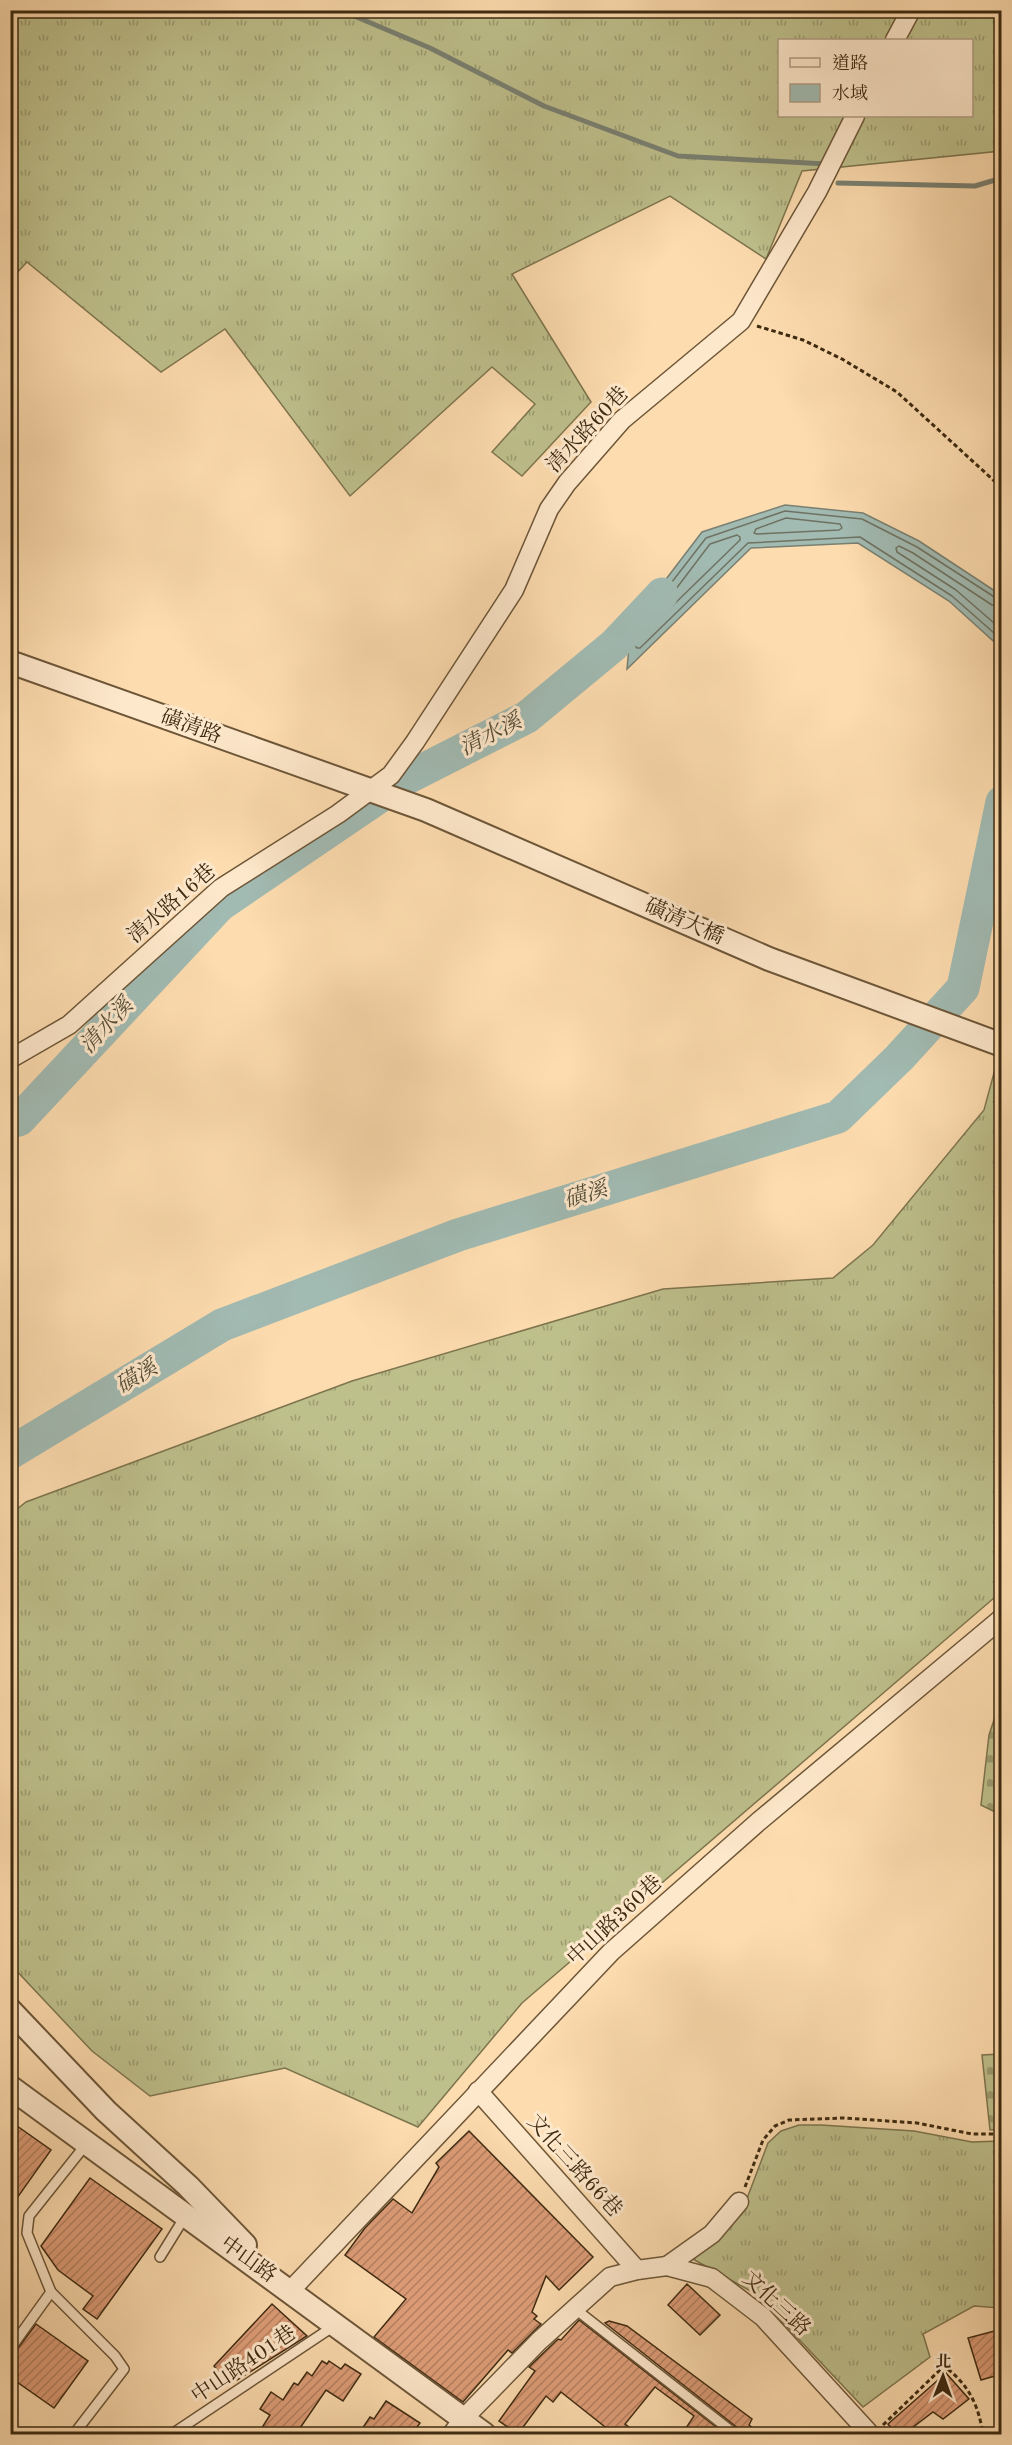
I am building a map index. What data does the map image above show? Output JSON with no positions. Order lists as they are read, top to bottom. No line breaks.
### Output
{"streets":{"street":["清水路60巷","磺清路","清水路16巷","磺清大橋","中山路360巷","文化三路66巷","中山路","文化三路"],"lane":["中山路401巷"]},"crossings":[["清水路60巷","磺清路"],["清水路60巷","清水路16巷"],["清水路60巷","磺清大橋"],["磺清路","清水路16巷"],["磺清路","磺清大橋"],["清水路16巷","磺清大橋"],["中山路360巷","文化三路66巷"],["中山路360巷","中山路"],["文化三路66巷","文化三路"],["中山路","文化三路"],["中山路","中山路401巷"]],"water":["清水溪","磺溪"],"legend":["道路","水域"],"north":"top"}
